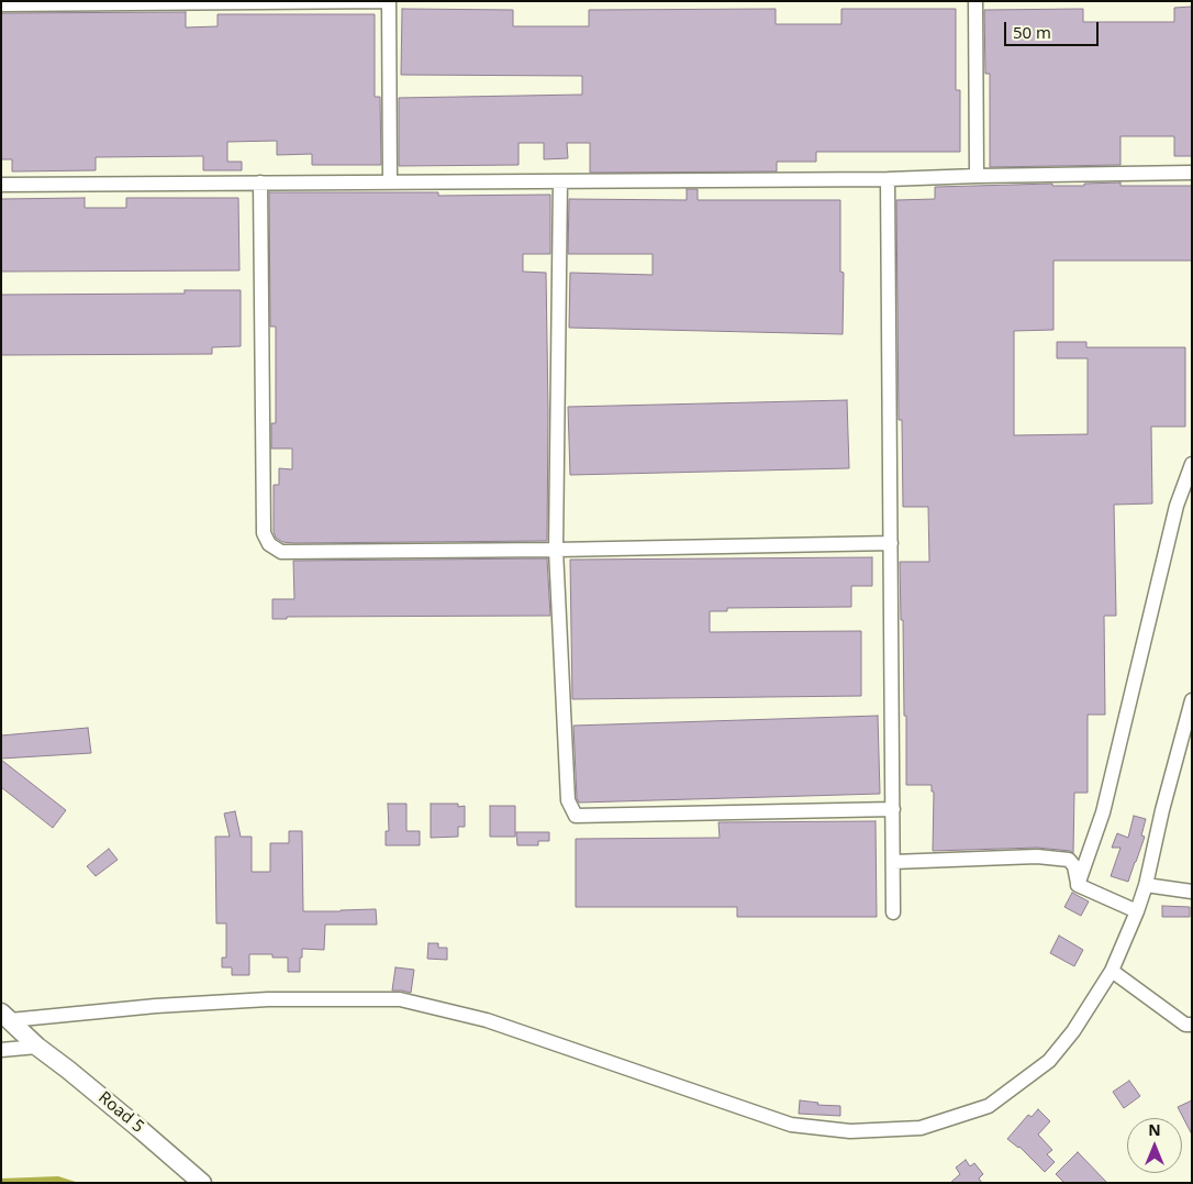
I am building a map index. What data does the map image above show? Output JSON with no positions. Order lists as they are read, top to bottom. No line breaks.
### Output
{"streets":{"main road":["Road 5"]},"scale_bar":"50 m","north":"top"}
